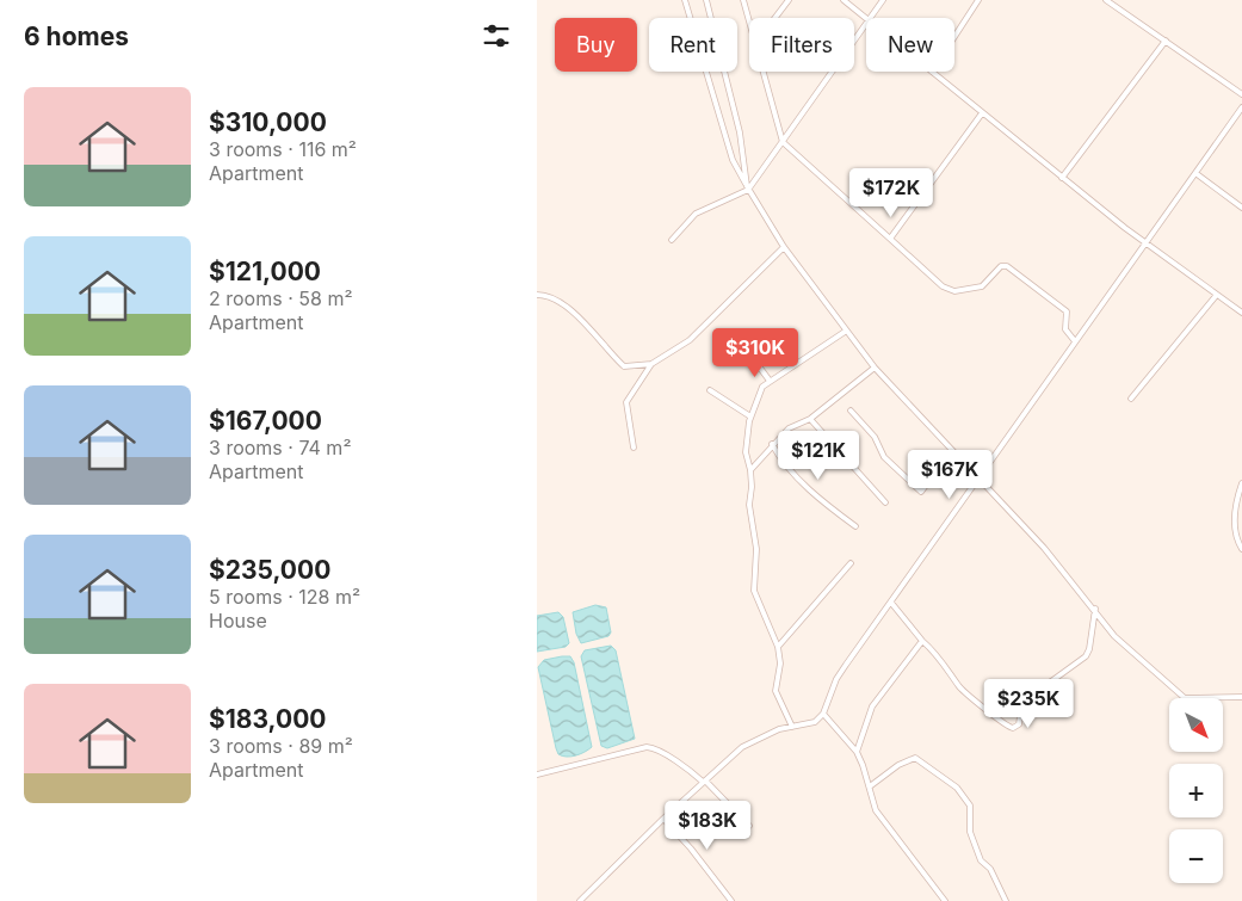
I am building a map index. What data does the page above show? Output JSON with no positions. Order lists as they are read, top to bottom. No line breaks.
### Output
{"north":"bottom right","page":{"heading":"6 homes","chip":["Buy","Rent","Filters","New"],"list":[{"name":"$310,000","note":"3 rooms · 116 m² · Apartment"},{"name":"$121,000","note":"2 rooms · 58 m² · Apartment"},{"name":"$167,000","note":"3 rooms · 74 m² · Apartment"},{"name":"$235,000","note":"5 rooms · 128 m² · House"},{"name":"$183,000","note":"3 rooms · 89 m² · Apartment"}],"price":["$172K","$310K","$121K","$167K","$235K","$183K"],"map_buttons":["+","−"]}}
